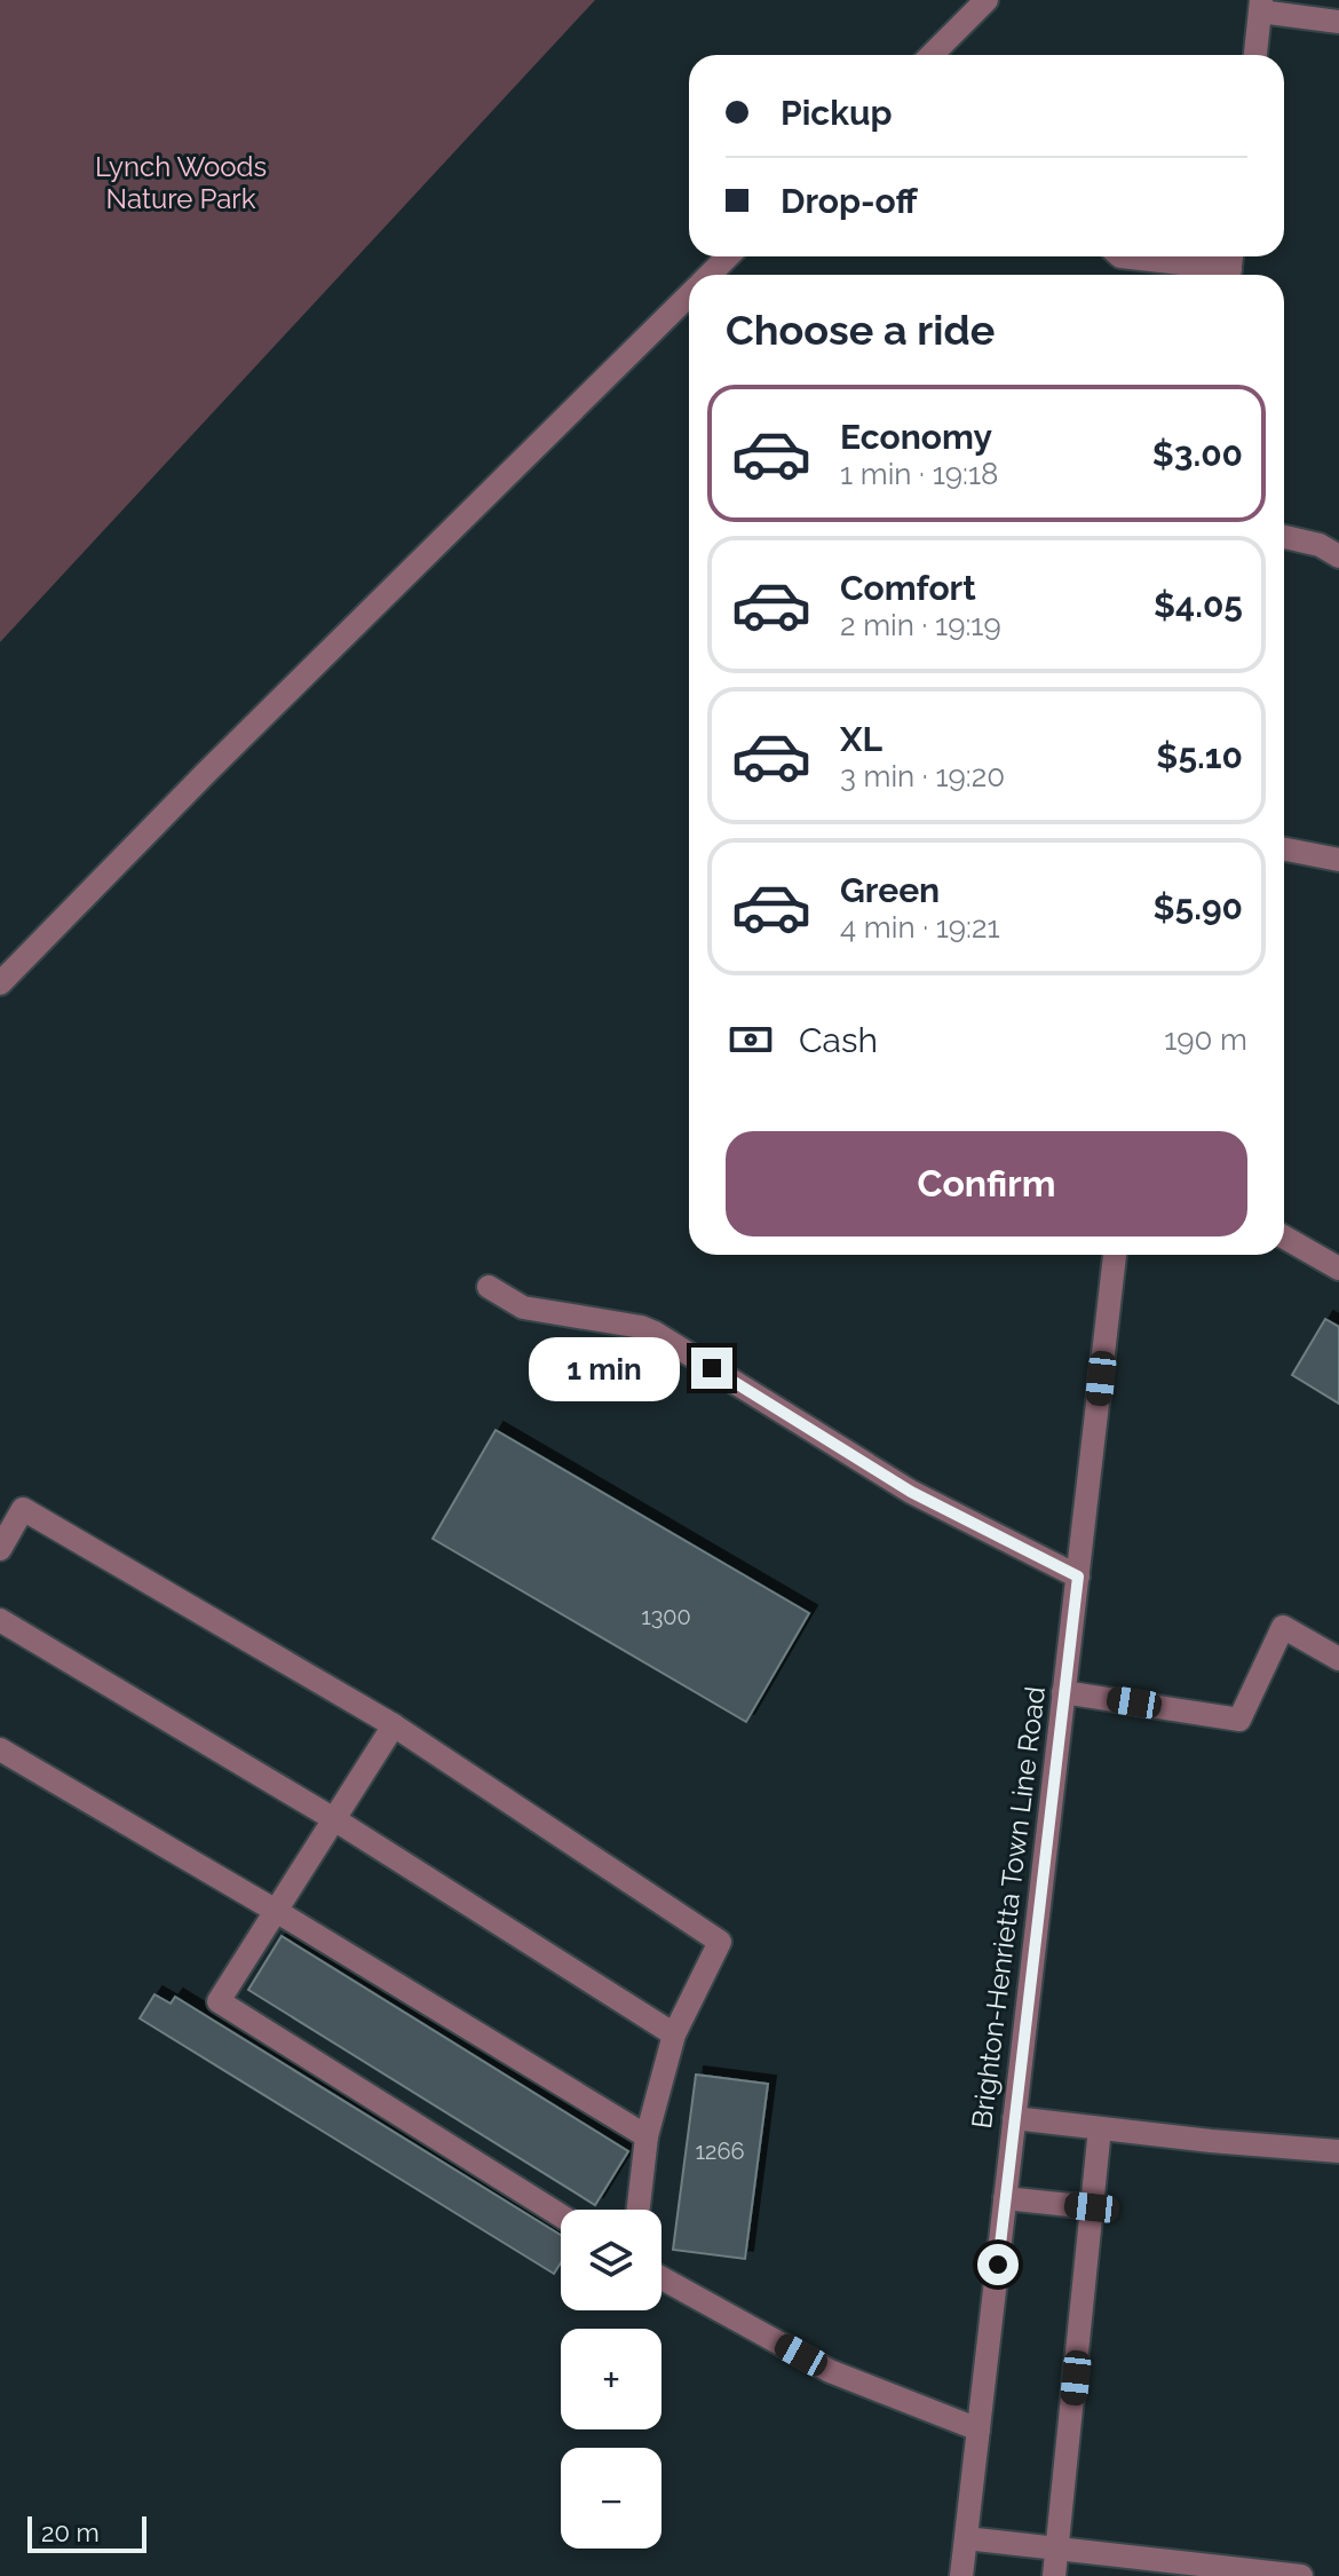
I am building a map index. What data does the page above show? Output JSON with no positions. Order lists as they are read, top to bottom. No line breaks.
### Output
{"streets":{"street":["Brighton-Henrietta Town Line Road"]},"parks":["Lynch Woods Nature Park"],"house_numbers":["1300","1266"],"scale_bar":"20 m","page":{"banner":["Pickup","Drop-off"],"heading":"Choose a ride","list":[{"name":"Economy","note":"1 min · 19:18","value":"$3.00"},{"name":"Comfort","note":"2 min · 19:19","value":"$4.05"},{"name":"XL","note":"3 min · 19:20","value":"$5.10"},{"name":"Green","note":"4 min · 19:21","value":"$5.90"}],"pay":["Cash","190 m"],"buttons":"Confirm","bubble":"1 min","map_buttons":["+","−"],"scale":"20 m"}}
